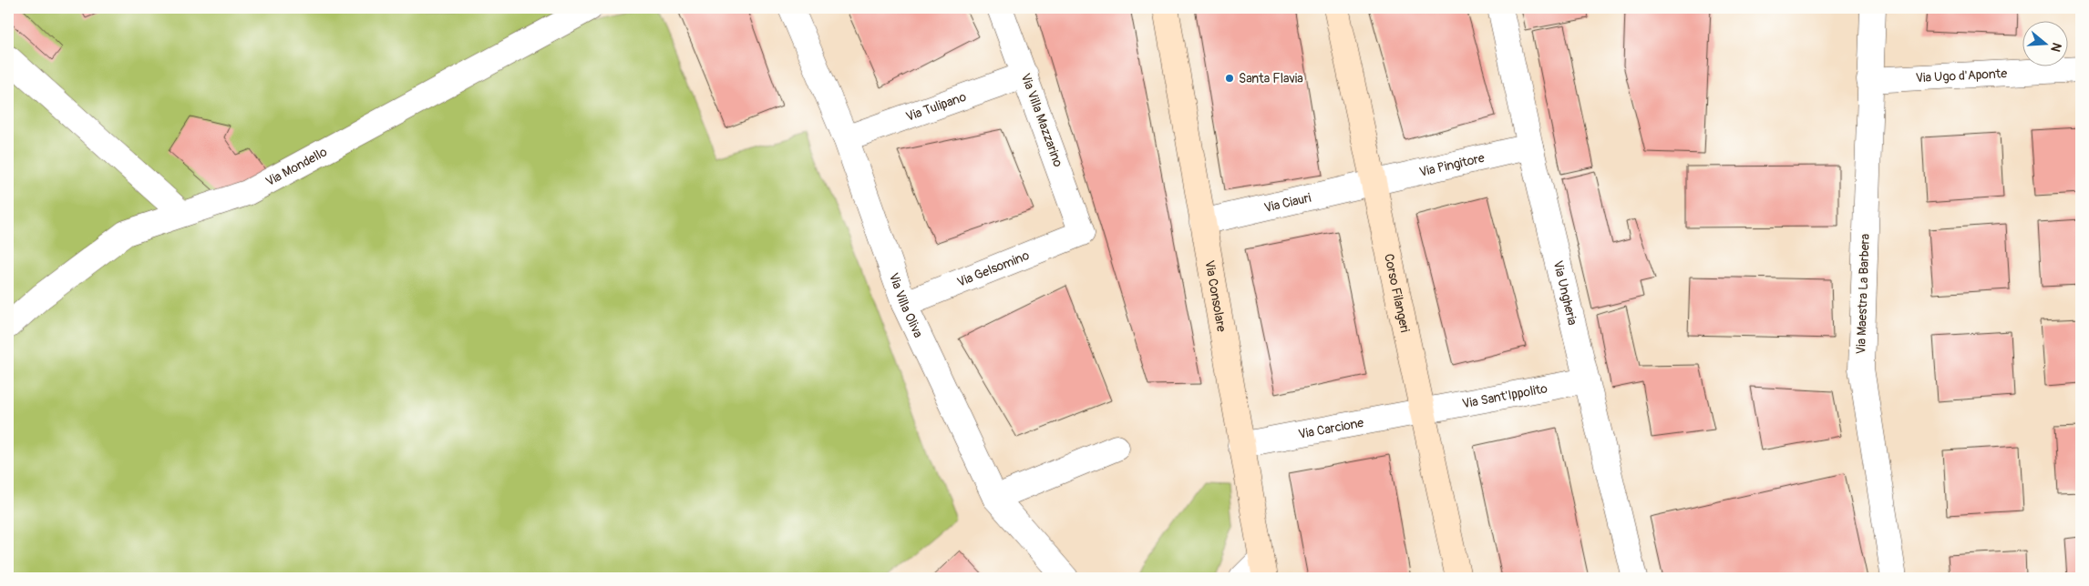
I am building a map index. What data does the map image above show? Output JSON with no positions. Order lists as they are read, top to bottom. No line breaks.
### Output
{"streets":{"street":["Via Ugo d'Aponte","Via Tulipano","Via Villa Mazzarino","Via Pingitore","Via Mondello","Via Ciauri","Via Gelsomino","Corso Filangeri","Via Ungheria","Via Maestra La Barbera","Via Consolare","Via Villa Oliva","Via Sant'Ippolito","Via Carcione"]},"crossings":[["Via Ugo d'Aponte","Via Maestra La Barbera"],["Via Tulipano","Via Villa Mazzarino"],["Via Tulipano","Via Villa Oliva"],["Via Villa Mazzarino","Via Gelsomino"],["Via Pingitore","Via Ciauri"],["Via Pingitore","Corso Filangeri"],["Via Pingitore","Via Ungheria"],["Via Ciauri","Corso Filangeri"],["Via Ciauri","Via Consolare"],["Via Gelsomino","Via Villa Oliva"],["Corso Filangeri","Via Sant'Ippolito"],["Corso Filangeri","Via Carcione"],["Via Ungheria","Via Sant'Ippolito"],["Via Consolare","Via Carcione"],["Via Sant'Ippolito","Via Carcione"]],"places":["Santa Flavia"],"north":"right"}
